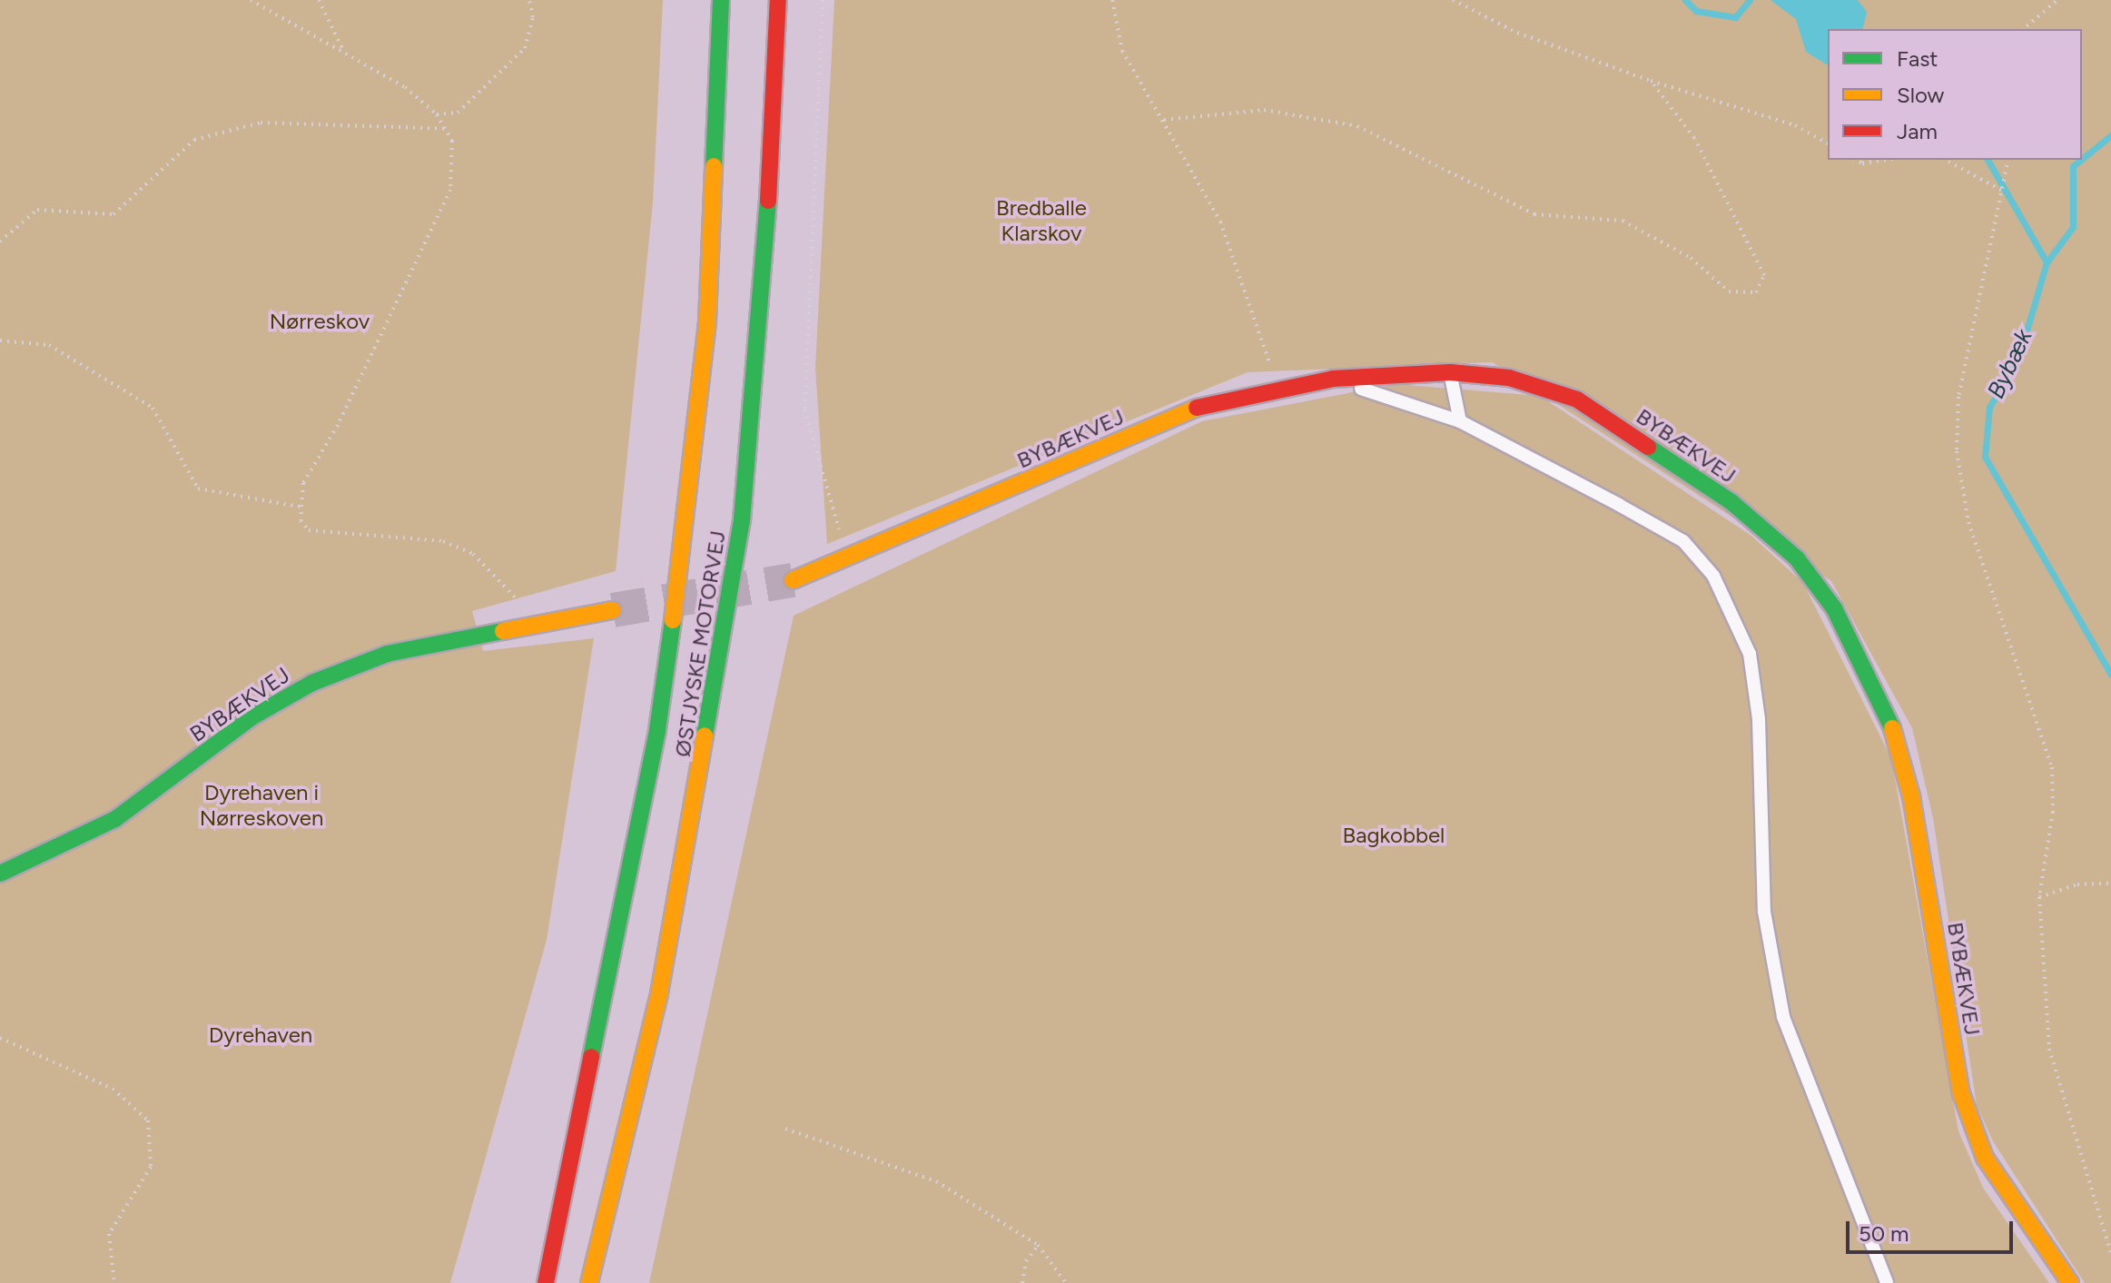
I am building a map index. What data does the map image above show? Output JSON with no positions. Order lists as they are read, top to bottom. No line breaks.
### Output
{"streets":{"main road":["BYBÆKVEJ","ØSTJYSKE MOTORVEJ"]},"water":["Bybæk"],"parks":["Bredballe Klarskov","Nørreskov","Dyrehaven i Nørreskoven","Bagkobbel","Dyrehaven"],"legend":["Fast","Slow","Jam"],"scale_bar":"50 m"}
